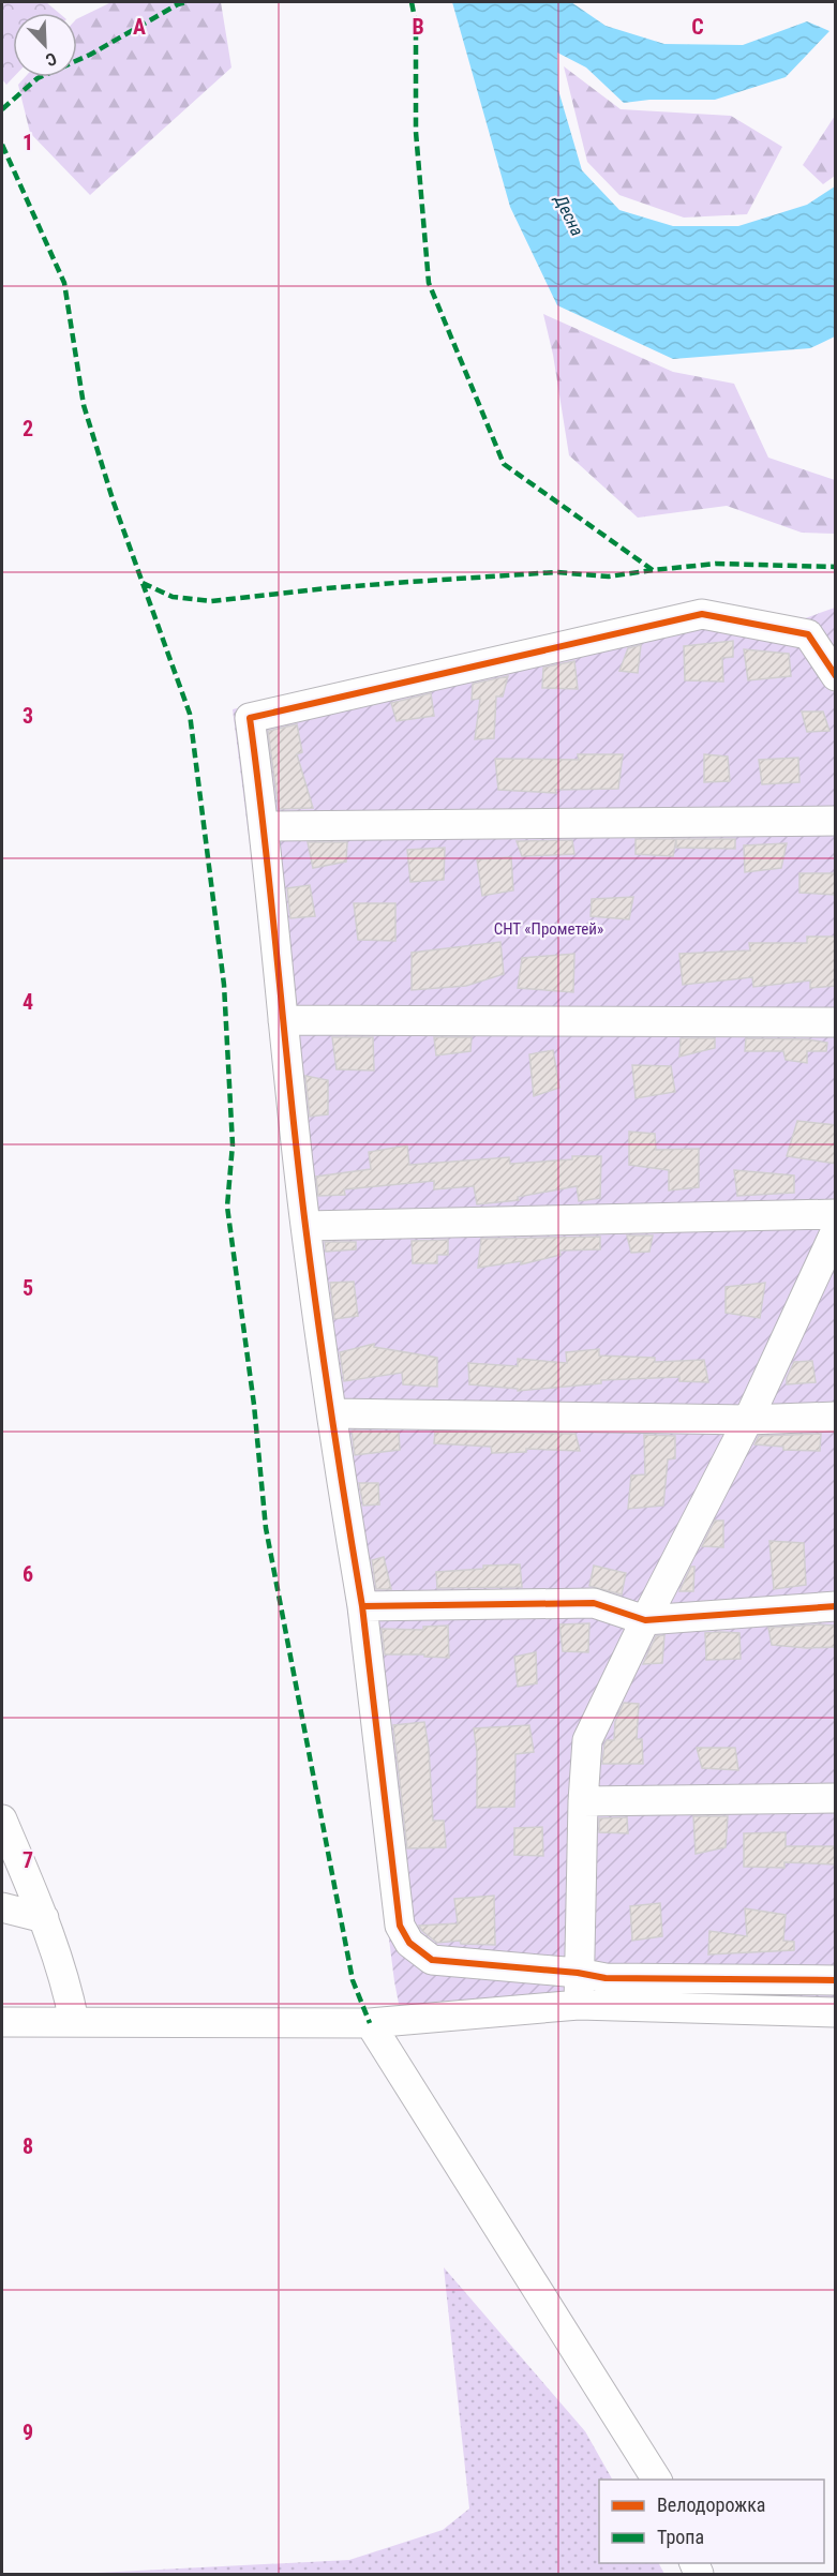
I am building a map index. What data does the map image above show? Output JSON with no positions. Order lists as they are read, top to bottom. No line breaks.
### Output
{"water":["Десна"],"parks":["СНТ «Прометей»"],"legend":["Велодорожка","Тропа"],"north":"bottom right","grid":{"columns":["A","B","C"],"rows":["1","2","3","4","5","6","7","8","9"]}}
